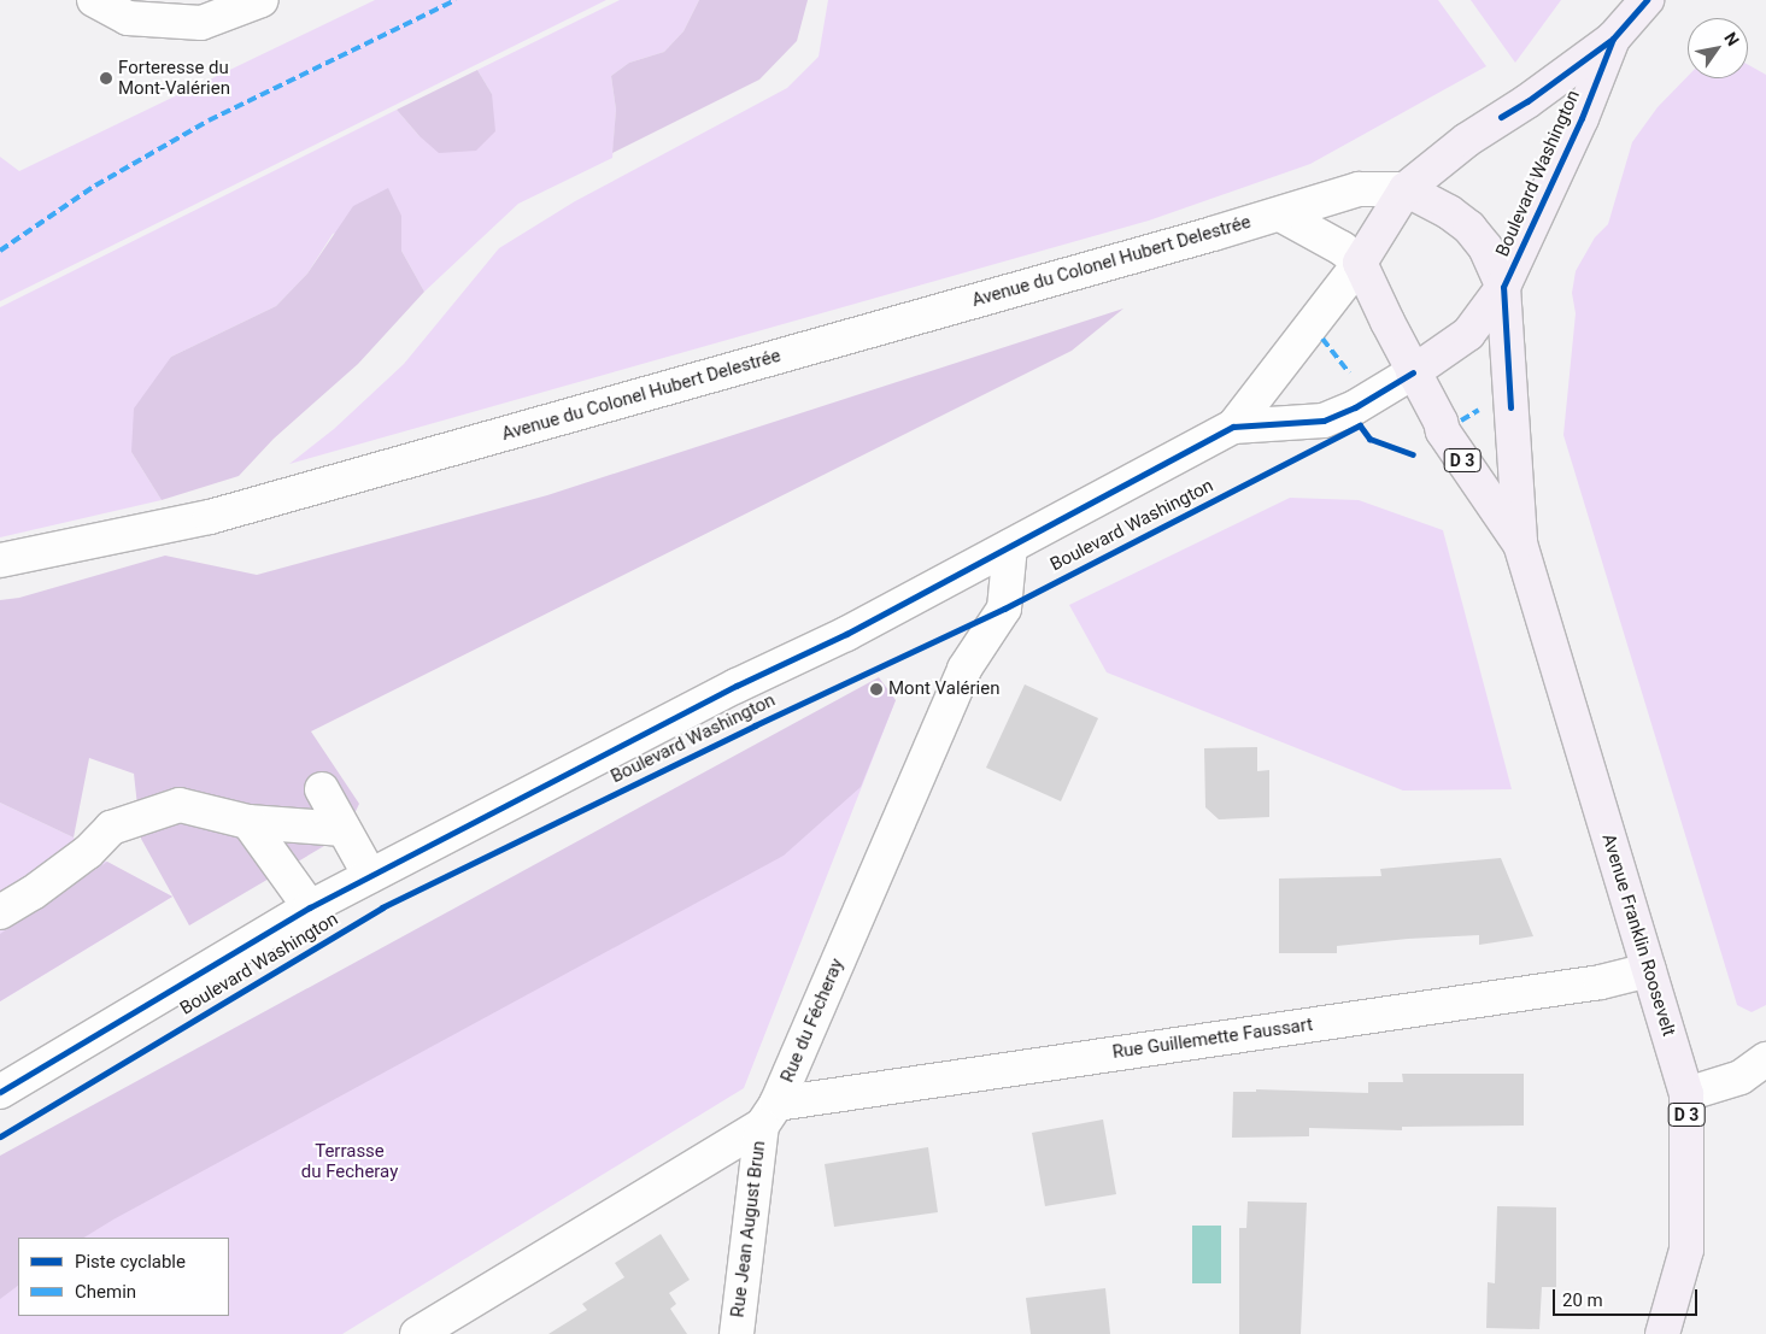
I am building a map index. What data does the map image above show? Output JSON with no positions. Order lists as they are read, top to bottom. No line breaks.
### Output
{"streets":{"main road":["Boulevard Washington","D 3","Avenue Franklin Roosevelt"],"street":["Avenue du Colonel Hubert Delestrée","Rue du Fécheray","Rue Guillemette Faussart","Rue Jean August Brun"]},"crossings":[["Boulevard Washington","Avenue du Colonel Hubert Delestrée"],["Boulevard Washington","Avenue Franklin Roosevelt"],["Boulevard Washington","Rue du Fécheray"],["Avenue Franklin Roosevelt","Rue Guillemette Faussart"],["Rue du Fécheray","Rue Guillemette Faussart"],["Rue du Fécheray","Rue Jean August Brun"],["Rue Guillemette Faussart","Rue Jean August Brun"]],"parks":["Terrasse du Fecheray"],"places":["Forteresse du Mont-Valérien","Mont Valérien"],"legend":["Piste cyclable","Chemin"],"scale_bar":"20 m","north":"top right"}
